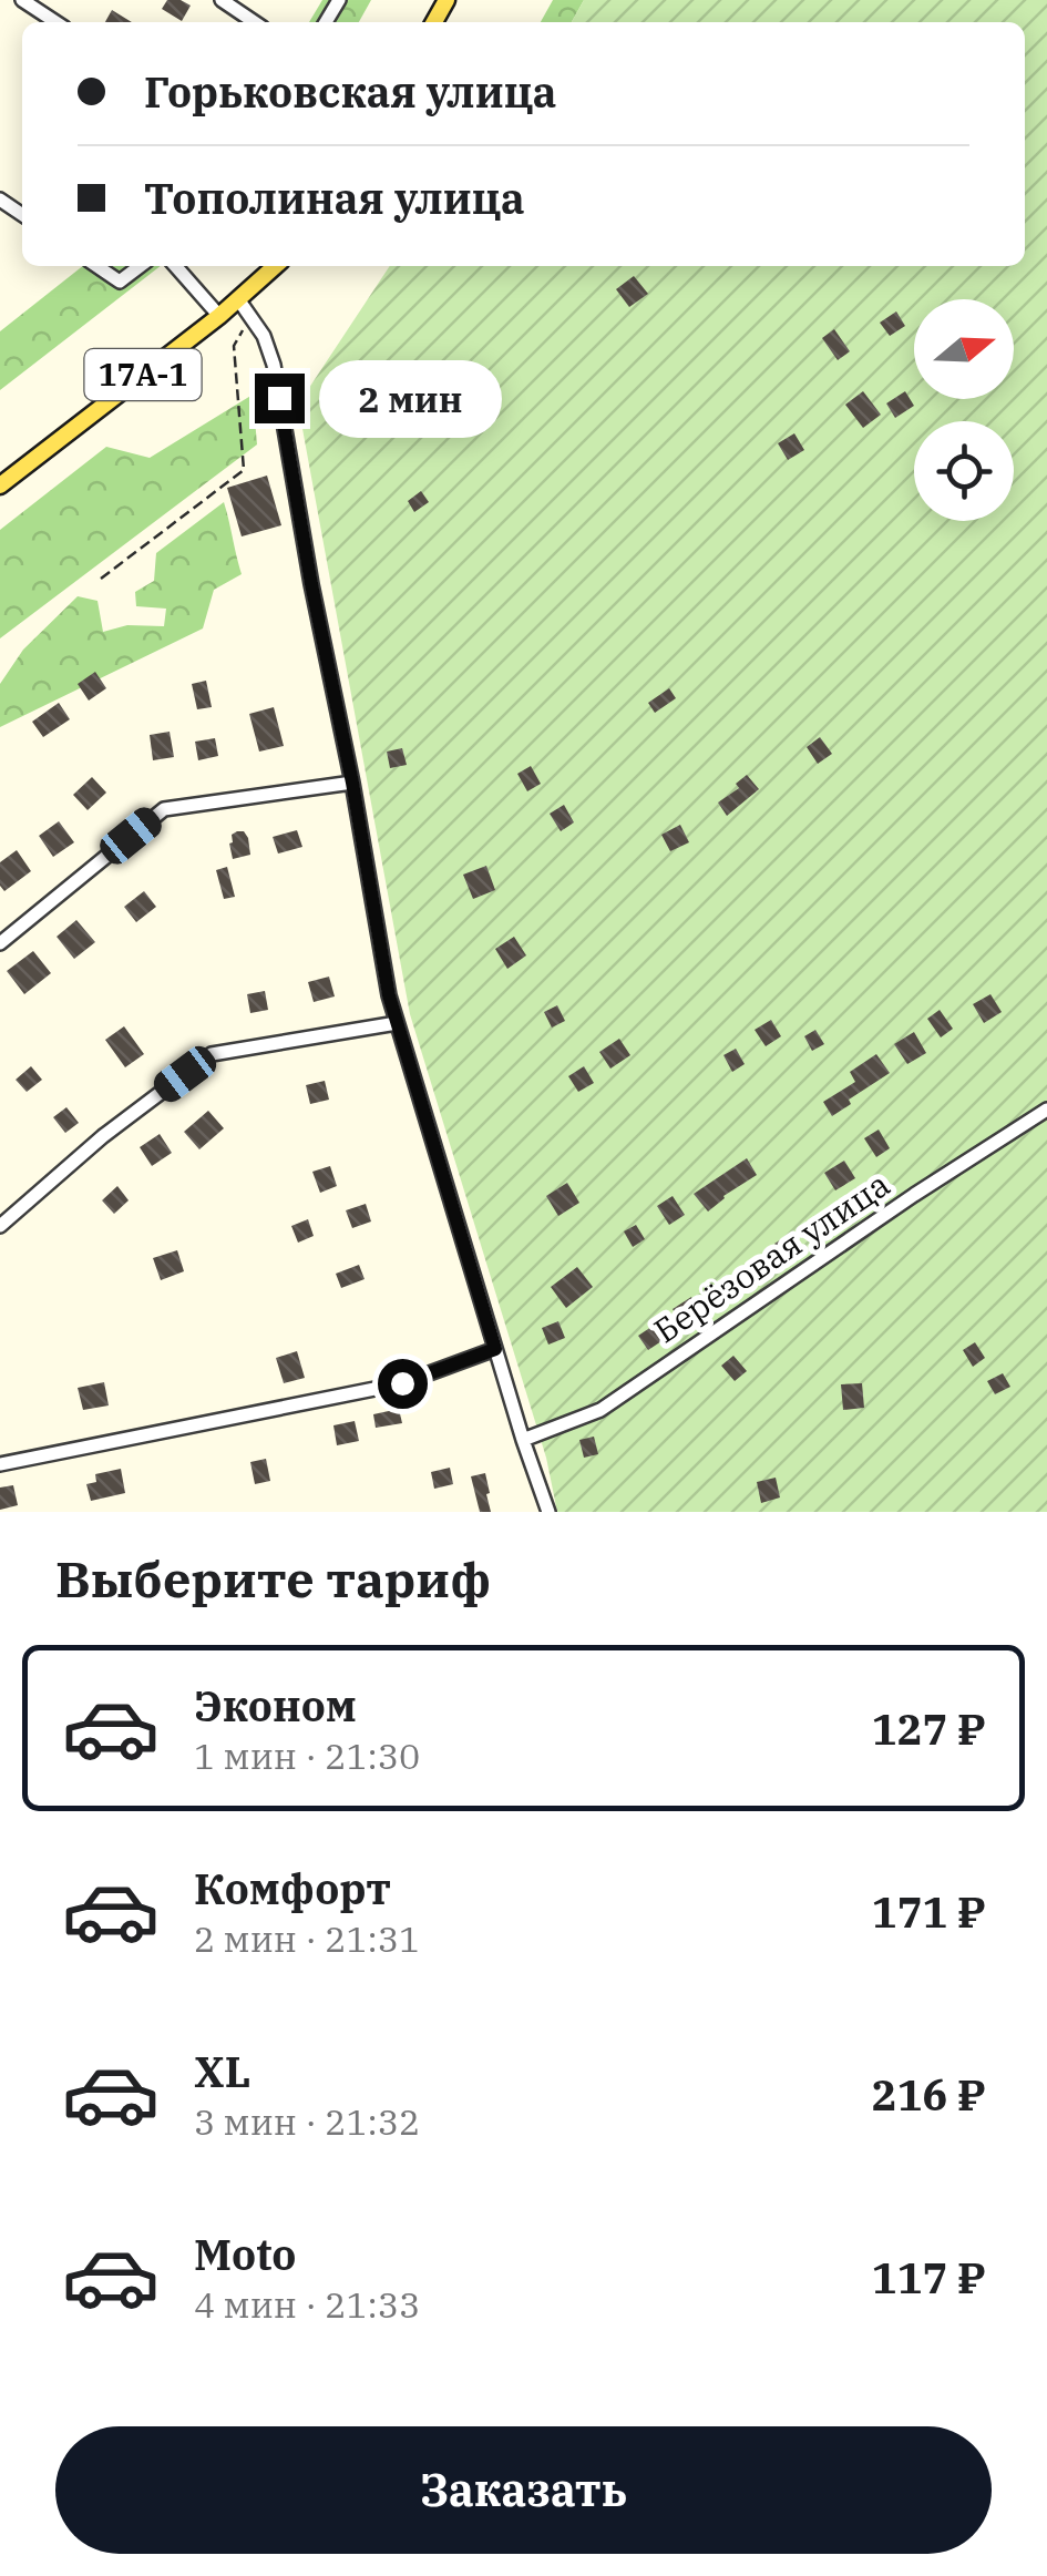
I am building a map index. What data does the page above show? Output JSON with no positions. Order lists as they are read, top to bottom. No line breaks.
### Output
{"streets":{"main road":["17А-1"],"street":["Берёзовая улица"]},"north":"right","page":{"banner":["Горьковская улица","Тополиная улица"],"bubble":"2 мин","heading":"Выберите тариф","list":[{"name":"Эконом","note":"1 мин · 21:30","value":"127 ₽"},{"name":"Комфорт","note":"2 мин · 21:31","value":"171 ₽"},{"name":"XL","note":"3 мин · 21:32","value":"216 ₽"},{"name":"Moto","note":"4 мин · 21:33","value":"117 ₽"}],"buttons":"Заказать"}}
